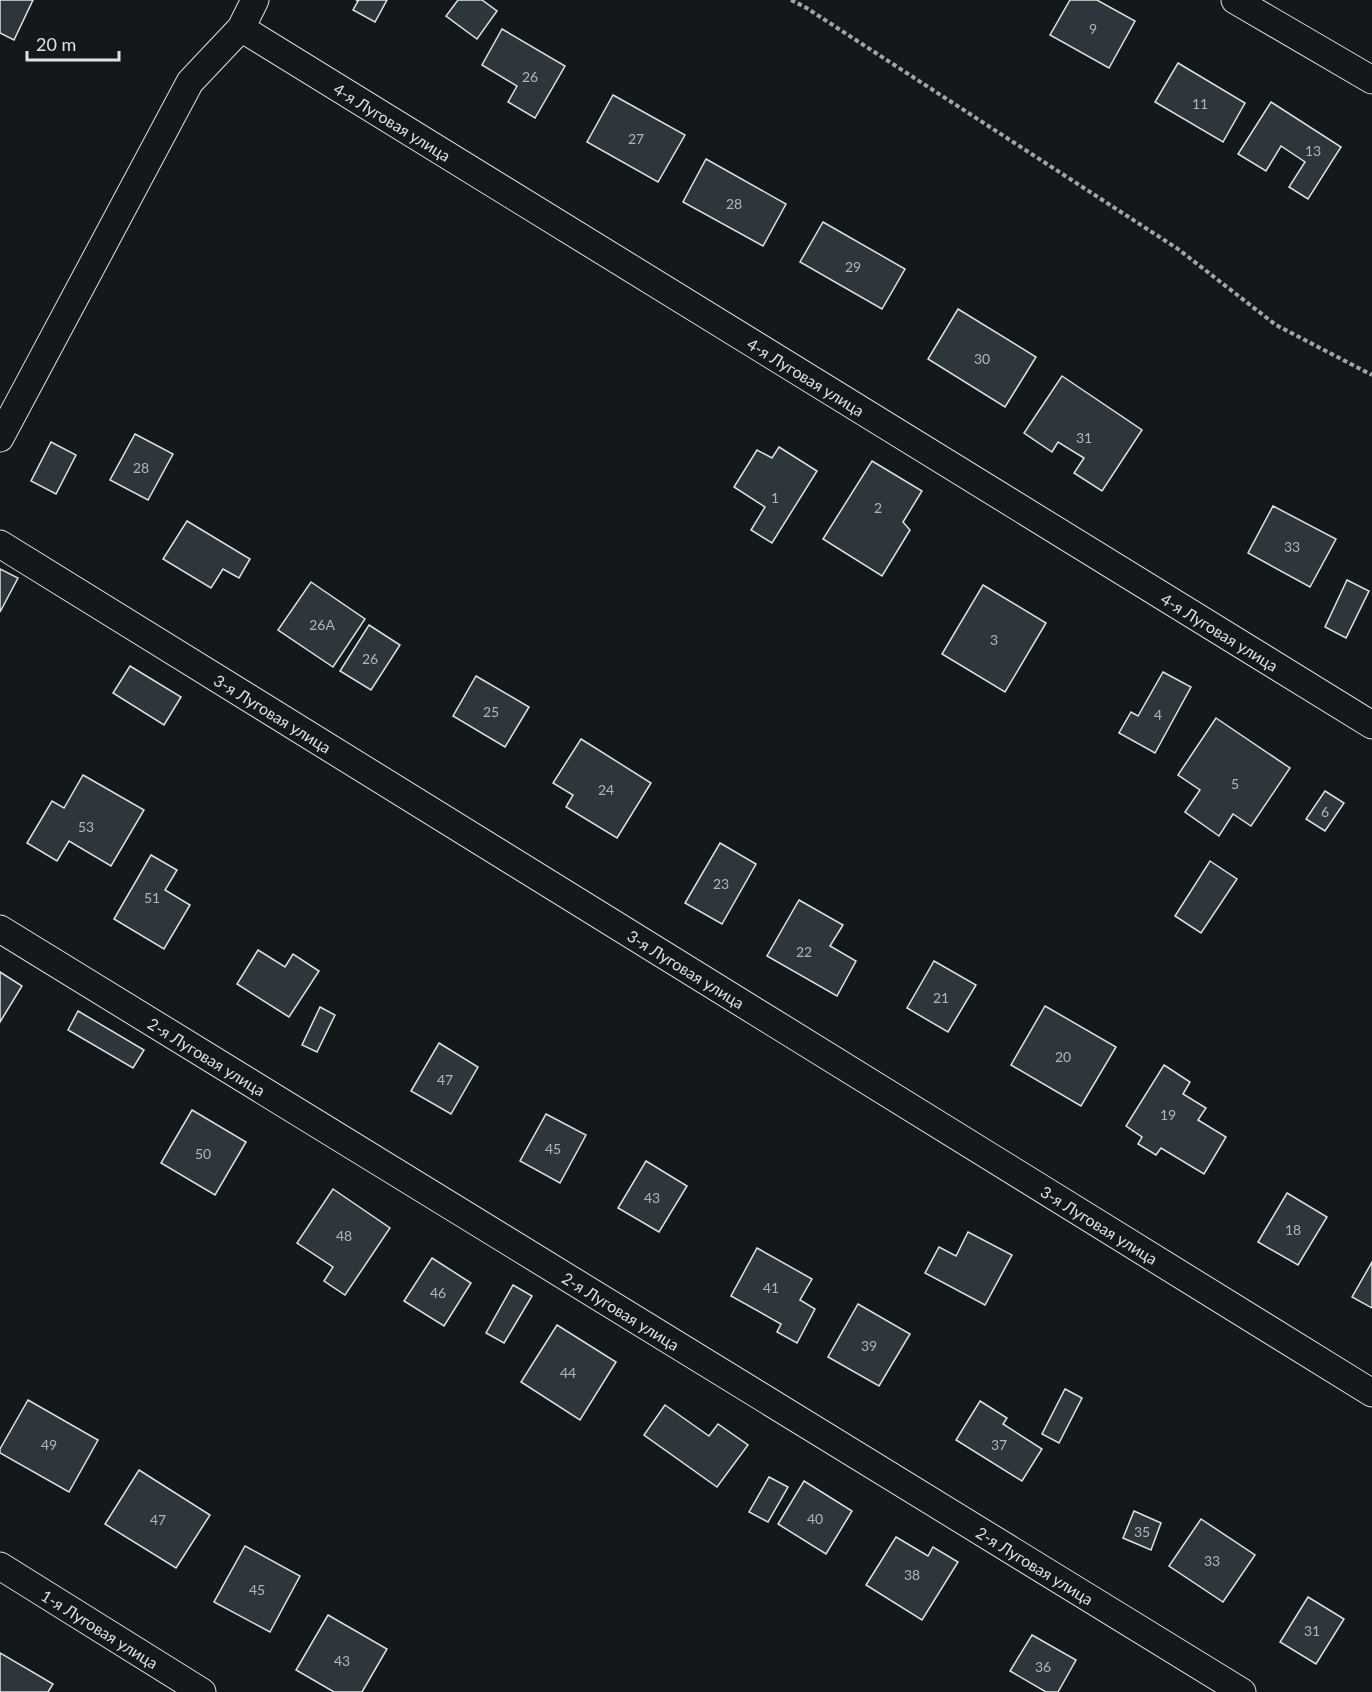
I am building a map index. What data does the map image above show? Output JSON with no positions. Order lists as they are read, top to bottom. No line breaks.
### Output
{"streets":{"street":["4-я Луговая улица","3-я Луговая улица","2-я Луговая улица","1-я Луговая улица"]},"house_numbers":["9","26","11","27","13","28","29","30","31","28","1","2","33","26А","3","26","25","4","5","24","6","53","23","51","22","21","20","47","19","45","50","43","18","48","41","46","39","44","49","37","40","47","35","33","38","45","31","43","36"],"scale_bar":"20 m"}
